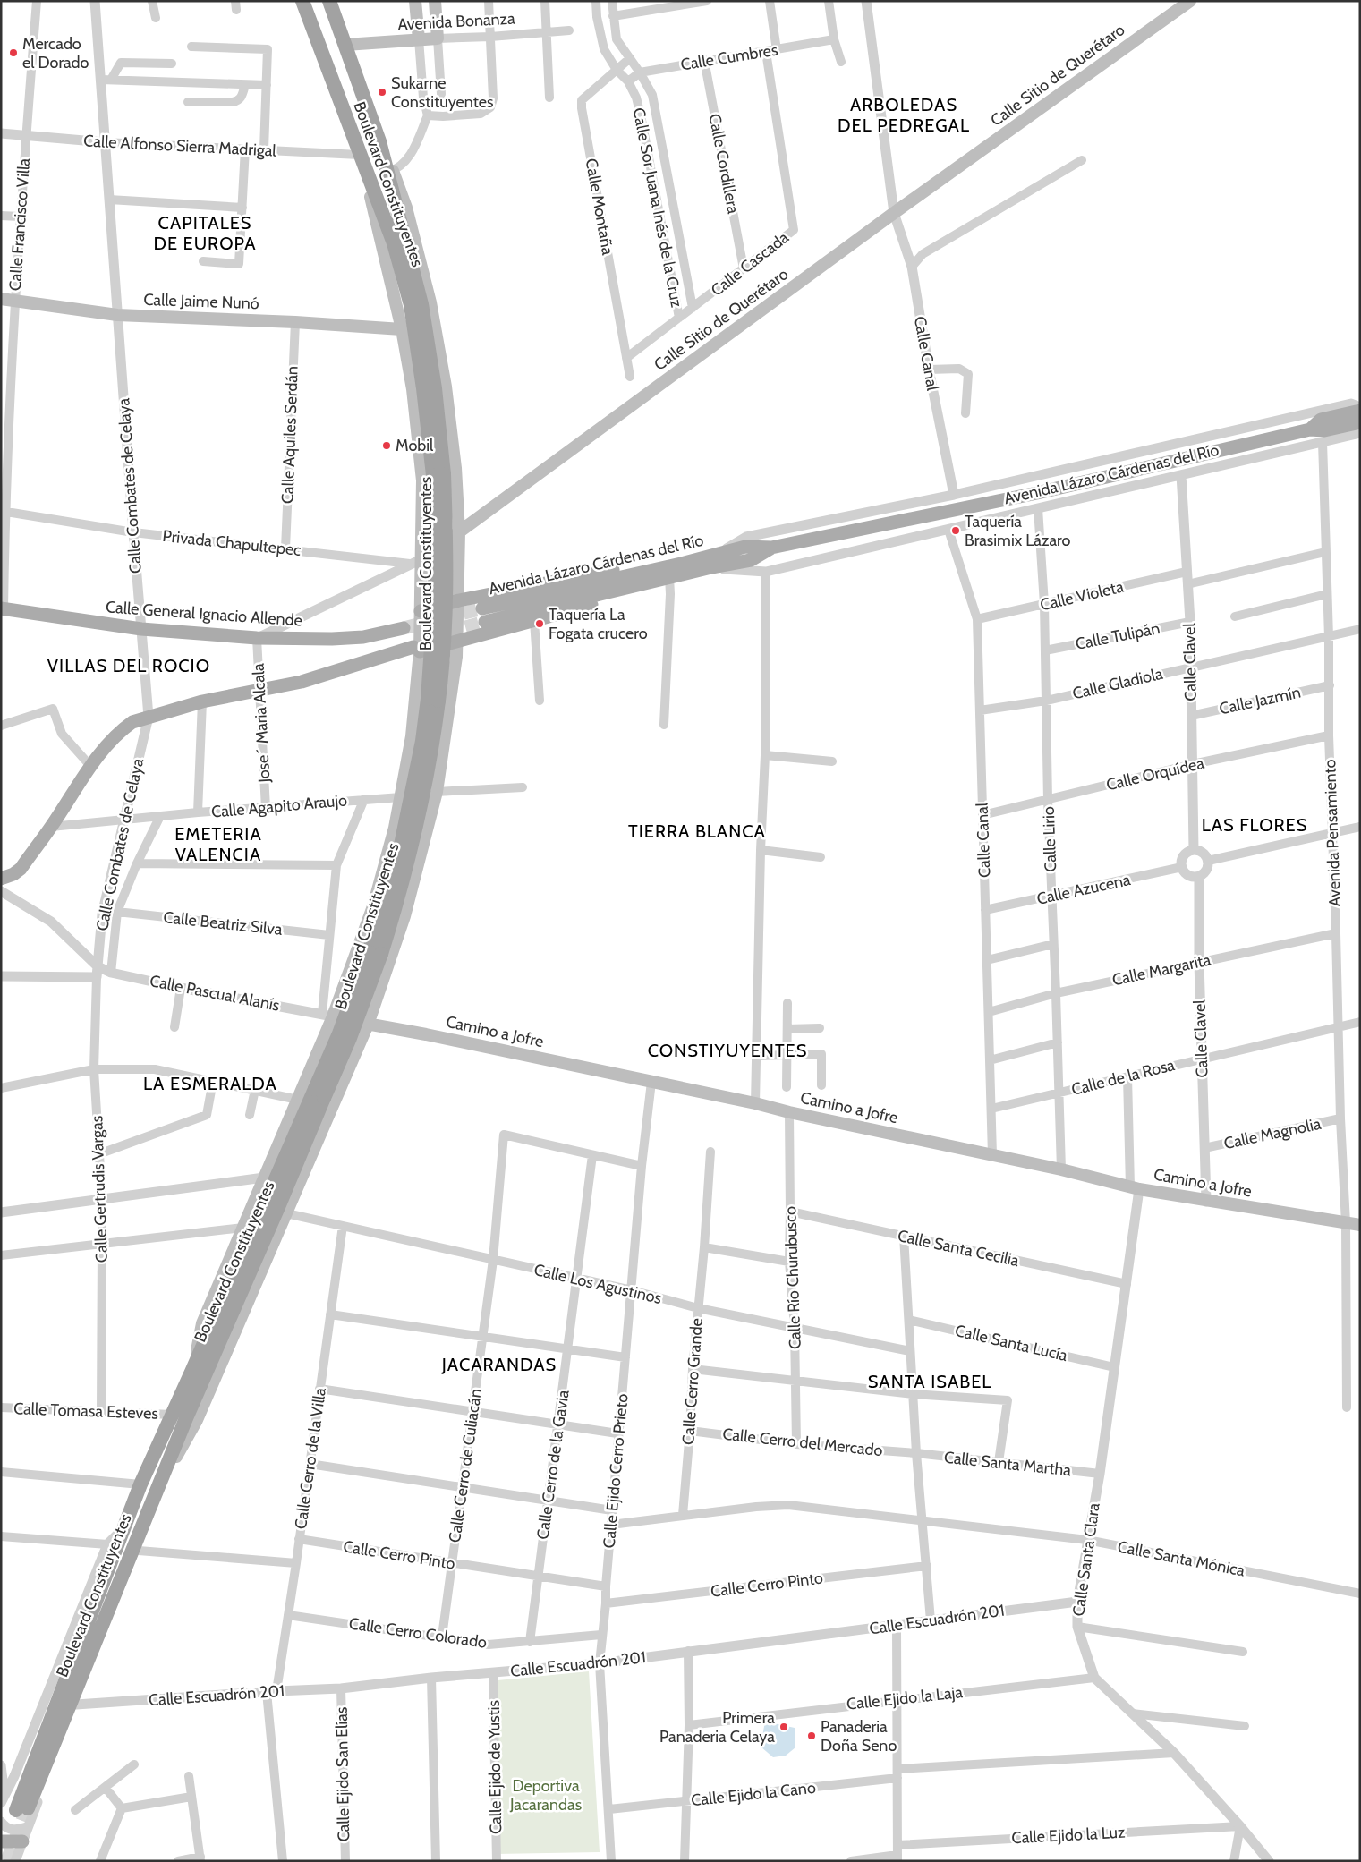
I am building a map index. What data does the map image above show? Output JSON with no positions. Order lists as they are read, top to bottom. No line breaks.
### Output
{"streets":{"highway":["Boulevard Constituyentes"],"main road":["Avenida Bonanza","Calle Sitio de Querétaro","Calle Jaime Nunó","Avenida Lázaro Cárdenas del Río","Calle General Ignacio Allende","Camino a Jofre"],"street":["Calle Cumbres","Calle Alfonso Sierra Madrigal","Calle Cordillera","Calle Montaña","Calle Sor Juana Inés de la Cruz","Calle Francisco Villa","Calle Cascada","Calle Canal","Calle Aquiles Serdán","Calle Combates de Celaya","Privada Chapultepec","Calle Violeta","Calle Tulipán","Calle Clavel","Calle Gladiola","Calle Jazmín","Jose´ Maria Alcala","Calle Orquídea","Calle Agapito Araujo","Avenida Pensamiento","Calle Lirio","Calle Azucena","Calle Beatriz Silva","Calle Margarita","Calle Pascual Alanís","Calle de la Rosa","Calle Magnolia","Calle Gertrudis Vargas","Calle Santa Cecilia","Calle Río Churubusco","Calle Los Agustinos","Calle Santa Lucía","Calle Cerro Grande","Calle Tomasa Esteves","Calle Cerro del Mercado","Calle Cerro de la Villa","Calle Santa Martha","Calle Cerro de la Gavia","Calle Cerro de Culiacán","Calle Ejido Cerro Prieto","Calle Cerro Pinto","Calle Santa Mónica","Calle Santa Clara","Calle Escuadrón 201","Calle Cerro Colorado","Calle Ejido la Laja","Calle Ejido de Yustis","Calle Ejido San Elías","Calle Ejido la Cano","Calle Ejido la Luz"]},"crossings":[["Avenida Bonanza","Boulevard Constituyentes"],["Calle Cumbres","Calle Cordillera"],["Calle Cumbres","Calle Sor Juana Inés de la Cruz"],["Calle Cumbres","Calle Cascada"],["Calle Sitio de Querétaro","Calle Canal"],["Calle Sitio de Querétaro","Privada Chapultepec"],["Calle Sitio de Querétaro","Calle General Ignacio Allende"],["Calle Sitio de Querétaro","Jose´ Maria Alcala"],["Calle Alfonso Sierra Madrigal","Boulevard Constituyentes"],["Calle Alfonso Sierra Madrigal","Calle Francisco Villa"],["Calle Alfonso Sierra Madrigal","Calle Combates de Celaya"],["Calle Cordillera","Calle Cascada"],["Boulevard Constituyentes","Calle Los Agustinos"],["Boulevard Constituyentes","Calle Tomasa Esteves"],["Calle Montaña","Calle Sor Juana Inés de la Cruz"],["Calle Montaña","Calle Cascada"],["Calle Sor Juana Inés de la Cruz","Calle Cascada"],["Calle Francisco Villa","Calle Jaime Nunó"],["Calle Francisco Villa","Privada Chapultepec"],["Calle Francisco Villa","Calle General Ignacio Allende"],["Calle Jaime Nunó","Calle Aquiles Serdán"],["Calle Jaime Nunó","Calle Combates de Celaya"],["Calle Canal","Avenida Lázaro Cárdenas del Río"],["Calle Canal","Calle Violeta"],["Calle Canal","Calle Gladiola"],["Calle Canal","Calle Orquídea"],["Calle Canal","Calle Azucena"],["Calle Canal","Calle Margarita"],["Calle Canal","Camino a Jofre"],["Calle Canal","Calle de la Rosa"],["Calle Aquiles Serdán","Privada Chapultepec"],["Avenida Lázaro Cárdenas del Río","Calle Clavel"],["Avenida Lázaro Cárdenas del Río","Avenida Pensamiento"],["Avenida Lázaro Cárdenas del Río","Calle Lirio"],["Calle Combates de Celaya","Privada Chapultepec"],["Calle Combates de Celaya","Calle General Ignacio Allende"],["Calle Combates de Celaya","Calle Agapito Araujo"],["Calle Combates de Celaya","Calle Pascual Alanís"],["Calle Combates de Celaya","Calle Gertrudis Vargas"],["Calle Violeta","Calle Clavel"],["Calle Violeta","Calle Lirio"],["Calle General Ignacio Allende","Jose´ Maria Alcala"],["Calle Tulipán","Calle Clavel"],["Calle Tulipán","Calle Lirio"],["Calle Clavel","Calle Gladiola"],["Calle Clavel","Calle Jazmín"],["Calle Clavel","Calle Orquídea"],["Calle Clavel","Calle Azucena"],["Calle Clavel","Calle Margarita"],["Calle Clavel","Camino a Jofre"],["Calle Clavel","Calle de la Rosa"],["Calle Clavel","Calle Magnolia"],["Calle Gladiola","Avenida Pensamiento"],["Calle Gladiola","Calle Lirio"],["Calle Jazmín","Avenida Pensamiento"],["Jose´ Maria Alcala","Calle Agapito Araujo"],["Calle Orquídea","Avenida Pensamiento"],["Calle Orquídea","Calle Lirio"],["Avenida Pensamiento","Calle Margarita"],["Avenida Pensamiento","Camino a Jofre"],["Avenida Pensamiento","Calle de la Rosa"],["Avenida Pensamiento","Calle Magnolia"],["Calle Lirio","Calle Azucena"],["Calle Lirio","Calle Margarita"],["Calle Lirio","Camino a Jofre"],["Calle Lirio","Calle de la Rosa"],["Calle Pascual Alanís","Camino a Jofre"],["Calle Pascual Alanís","Calle Gertrudis Vargas"],["Camino a Jofre","Calle Río Churubusco"],["Camino a Jofre","Calle Ejido Cerro Prieto"],["Camino a Jofre","Calle Santa Clara"],["Calle Gertrudis Vargas","Calle Tomasa Esteves"],["Calle Santa Cecilia","Calle Río Churubusco"],["Calle Santa Cecilia","Calle Santa Clara"],["Calle Río Churubusco","Calle Los Agustinos"],["Calle Río Churubusco","Calle Cerro del Mercado"],["Calle Los Agustinos","Calle Cerro Grande"],["Calle Los Agustinos","Calle Cerro de la Villa"],["Calle Los Agustinos","Calle Cerro de la Gavia"],["Calle Los Agustinos","Calle Cerro de Culiacán"],["Calle Los Agustinos","Calle Ejido Cerro Prieto"],["Calle Santa Lucía","Calle Santa Clara"],["Calle Cerro Grande","Calle Cerro del Mercado"],["Calle Cerro Grande","Calle Santa Mónica"],["Calle Cerro del Mercado","Calle Santa Martha"],["Calle Cerro de la Villa","Calle Cerro Pinto"],["Calle Cerro de la Villa","Calle Escuadrón 201"],["Calle Cerro de la Villa","Calle Cerro Colorado"],["Calle Santa Martha","Calle Santa Clara"],["Calle Cerro de la Gavia","Calle Cerro de Culiacán"],["Calle Cerro de la Gavia","Calle Cerro Pinto"],["Calle Cerro de la Gavia","Calle Cerro Colorado"],["Calle Cerro de Culiacán","Calle Cerro Pinto"],["Calle Cerro de Culiacán","Calle Cerro Colorado"],["Calle Ejido Cerro Prieto","Calle Cerro Pinto"],["Calle Ejido Cerro Prieto","Calle Santa Mónica"],["Calle Ejido Cerro Prieto","Calle Escuadrón 201"],["Calle Ejido Cerro Prieto","Calle Cerro Colorado"],["Calle Ejido Cerro Prieto","Calle Ejido la Cano"],["Calle Santa Mónica","Calle Santa Clara"],["Calle Santa Clara","Calle Escuadrón 201"],["Calle Santa Clara","Calle Ejido la Laja"],["Calle Santa Clara","Calle Ejido la Cano"],["Calle Santa Clara","Calle Ejido la Luz"],["Calle Escuadrón 201","Calle Ejido de Yustis"],["Calle Escuadrón 201","Calle Ejido San Elías"]],"districts":["ARBOLEDAS DEL PEDREGAL","CAPITALES DE EUROPA","VILLAS DEL ROCIO","LAS FLORES","TIERRA BLANCA","EMETERIA VALENCIA","CONSTIYUYENTES","LA ESMERALDA","JACARANDAS","SANTA ISABEL"],"parks":["Deportiva Jacarandas"],"places":["Mercado el Dorado","Sukarne Constituyentes","Mobil","Taquería Brasimix Lázaro","Taquería La Fogata crucero","Primera Panaderia Celaya","Panaderia Doña Seno"]}
